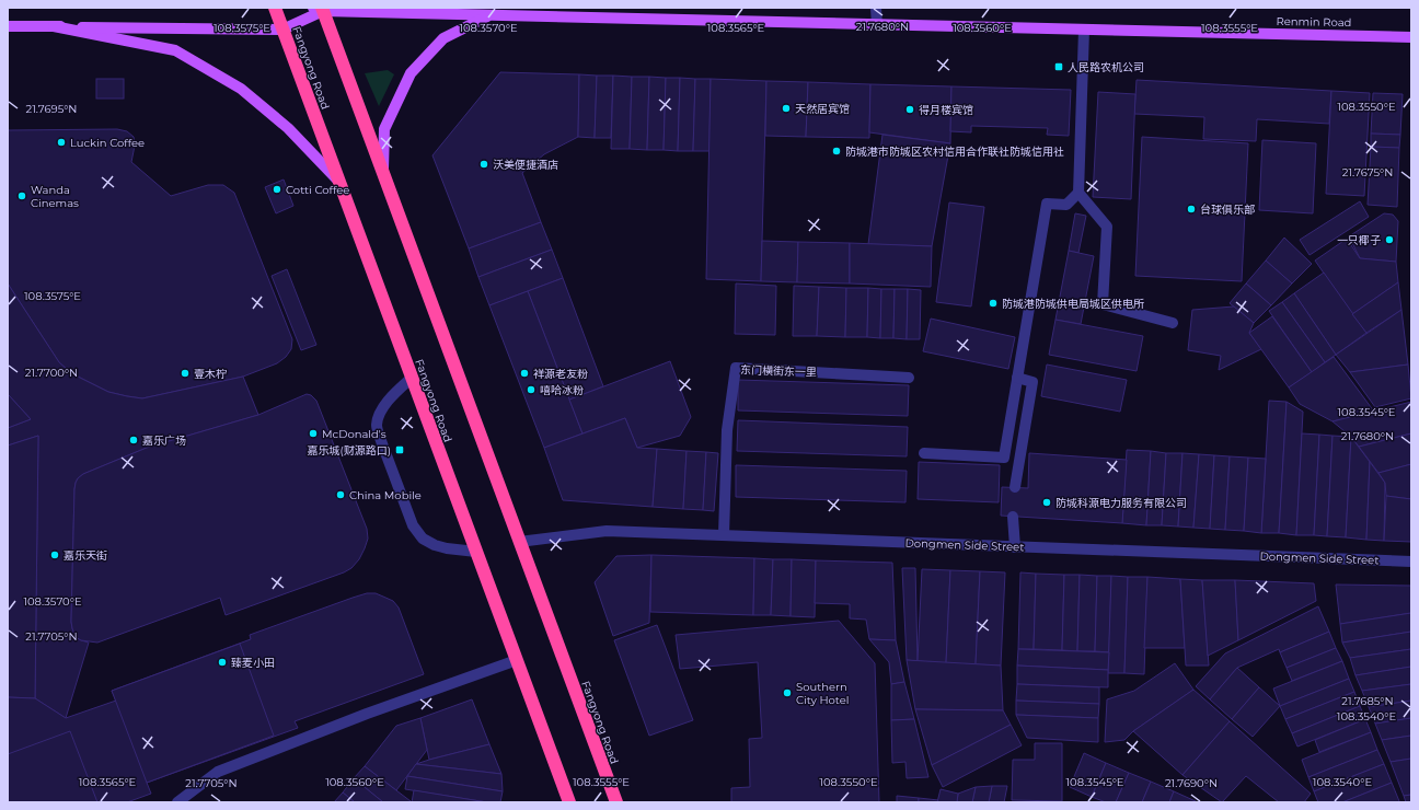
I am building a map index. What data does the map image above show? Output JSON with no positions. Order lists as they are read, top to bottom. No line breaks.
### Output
{"streets":{"highway":["Fangyong Road"],"main road":["Renmin Road"],"street":["东门横街东一里","Dongmen Side Street"]},"crossings":[["Renmin Road","Fangyong Road"],["Fangyong Road","Dongmen Side Street"],["东门横街东一里","Dongmen Side Street"]],"places":{"transit":["人民路农机公司","嘉乐城(财源路口)"],"other":["天然居宾馆","得月楼宾馆","Luckin Coffee","防城港市防城区农村信用合作联社防城信用社","沃美便捷酒店","Cotti Coffee","Wanda Cinemas","台球俱乐部","一只椰子","防城港防城供电局城区供电所","壹木柠","祥源老友粉","嘻哈冰粉","McDonald's","嘉乐广场","China Mobile","防城科源电力服务有限公司","嘉乐天街","臻麦小田","Southern City Hotel"]},"coordinates":["21.7680°N","108.3575°E","108.3570°E","108.3565°E","108.3560°E","108.3555°E","108.3550°E","21.7695°N","21.7675°N","21.7700°N","108.3545°E","21.7705°N","21.7685°N","108.3540°E","21.7690°N"]}
